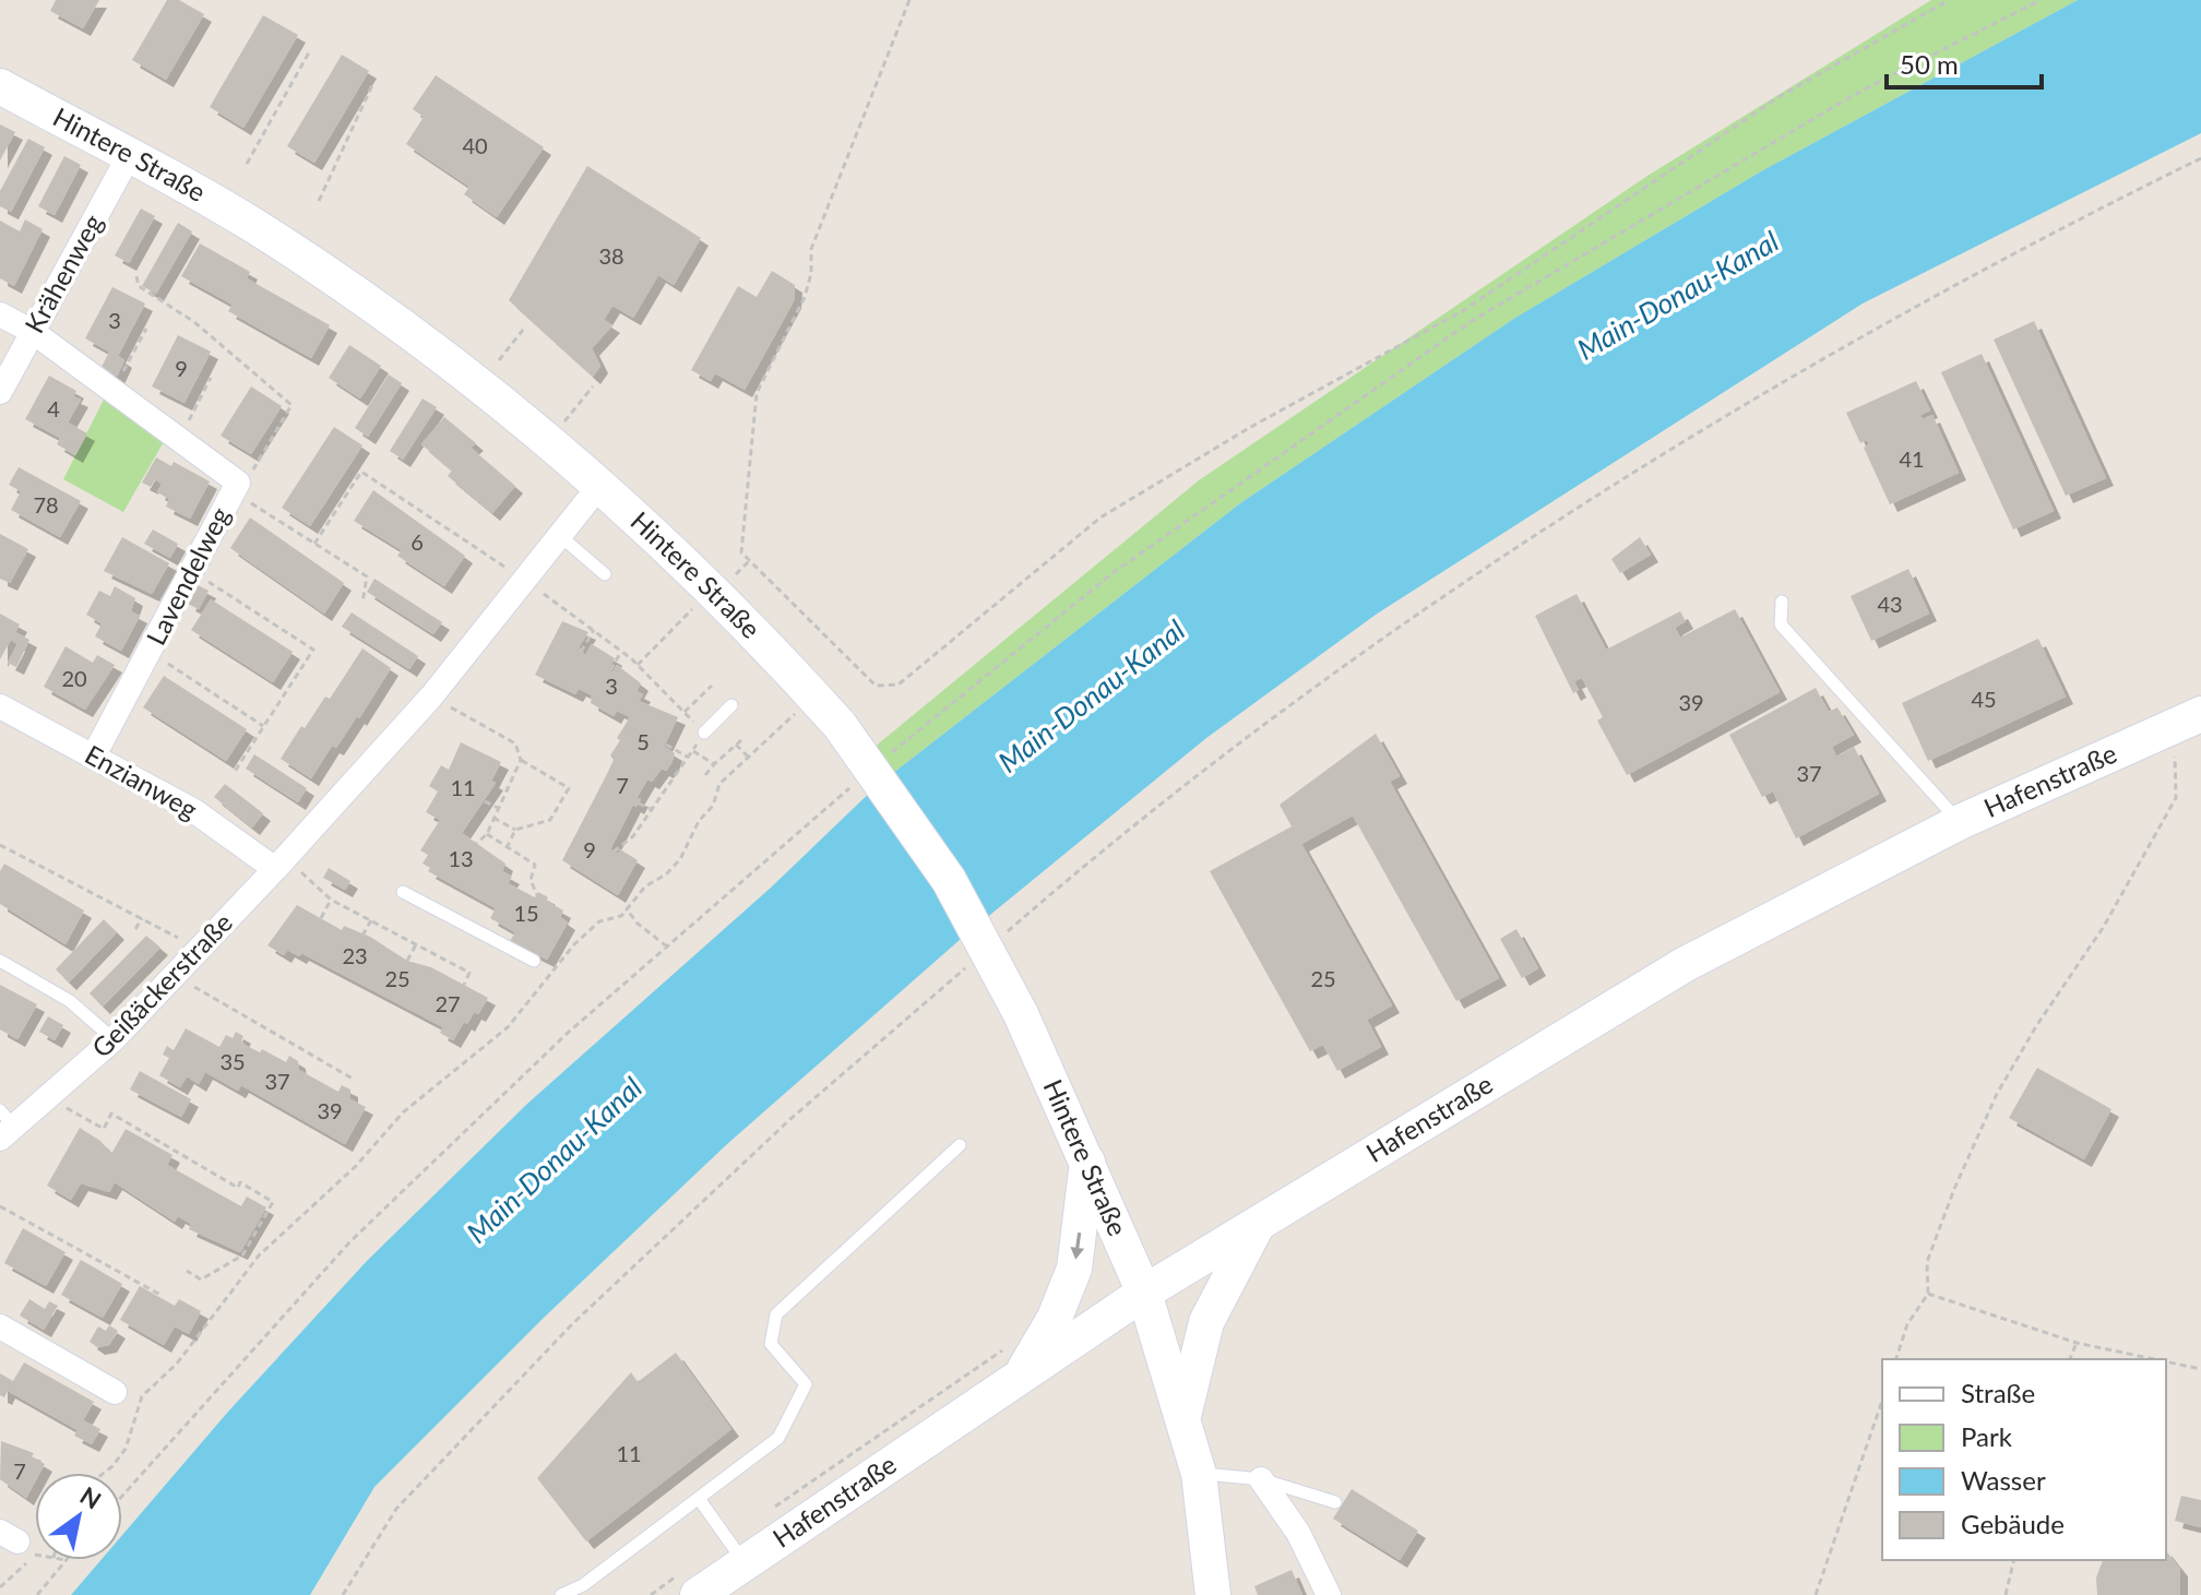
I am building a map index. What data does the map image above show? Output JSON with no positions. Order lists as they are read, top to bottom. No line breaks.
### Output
{"streets":{"street":["Hintere Straße","Krähenweg","Lavendelweg","Hafenstraße","Enzianweg","Geißäckerstraße"]},"crossings":[["Hintere Straße","Krähenweg"],["Hintere Straße","Hafenstraße"],["Hintere Straße","Geißäckerstraße"],["Krähenweg","Lavendelweg"],["Lavendelweg","Enzianweg"],["Enzianweg","Geißäckerstraße"]],"water":["Main-Donau-Kanal"],"house_numbers":["40","38","3","9","4","41","78","6","43","20","3","45","39","5","37","7","11","9","13","15","23","25","25","27","35","37","39","11","7"],"legend":["Straße","Park","Wasser","Gebäude"],"scale_bar":"50 m","north":"top right"}
